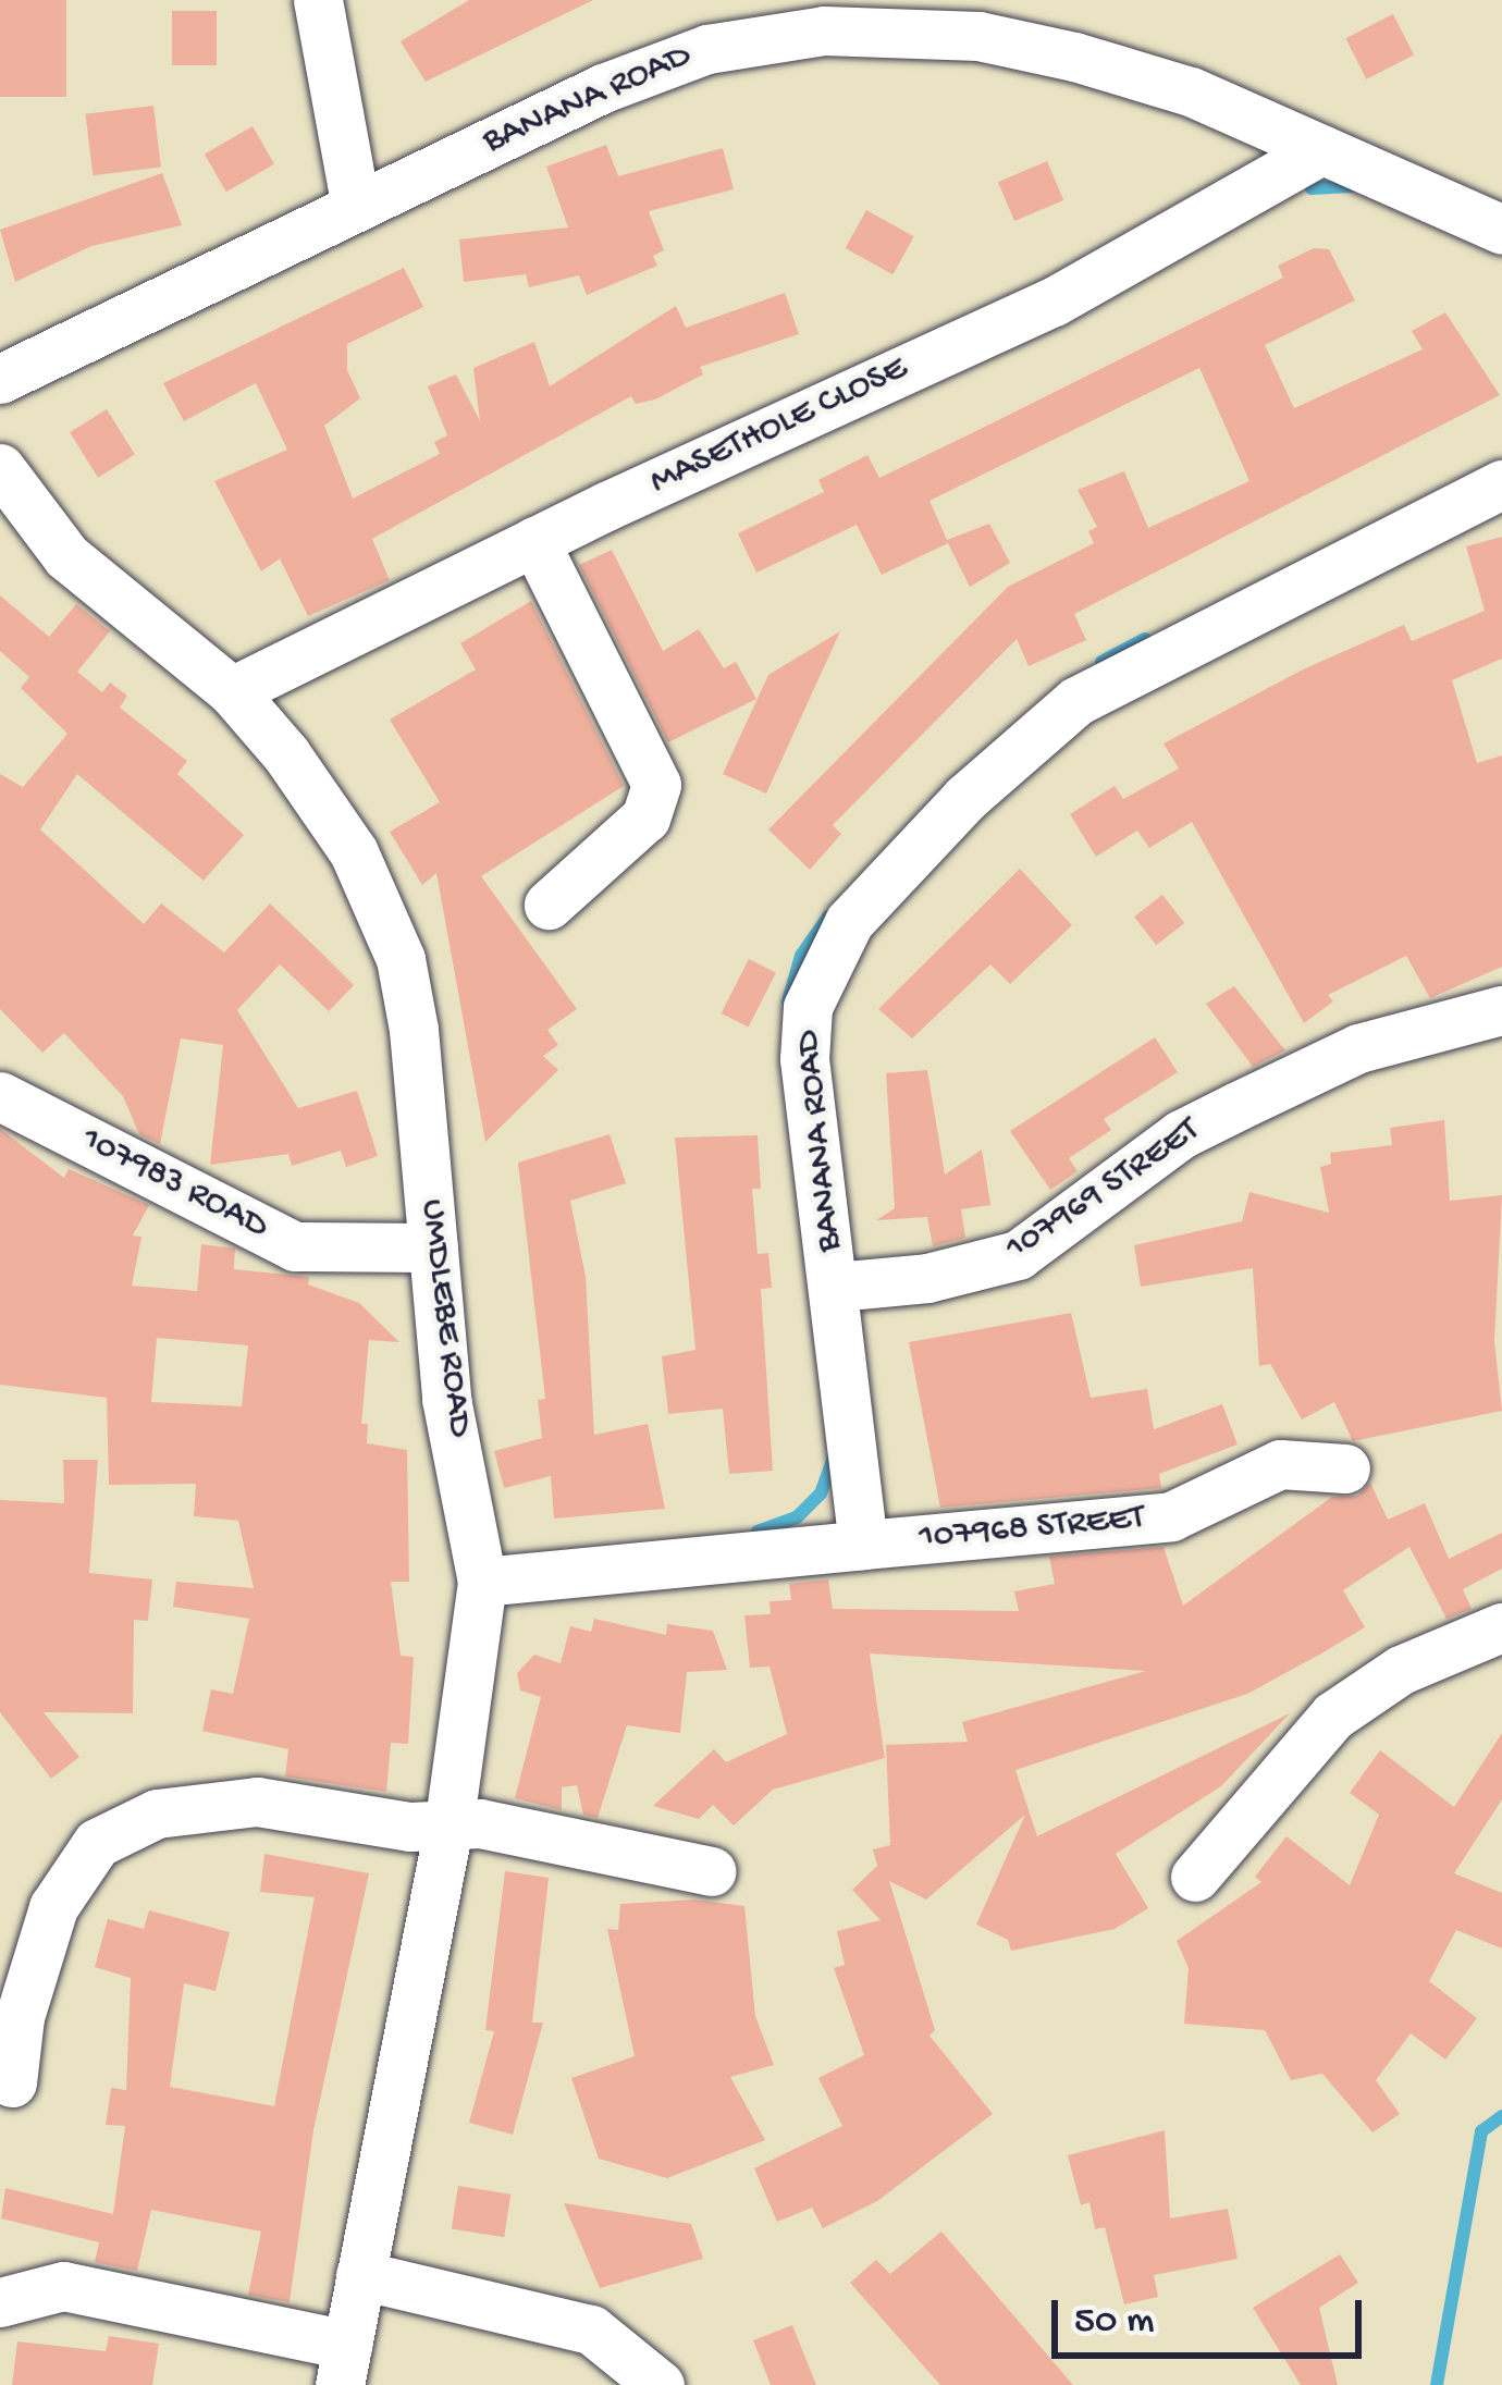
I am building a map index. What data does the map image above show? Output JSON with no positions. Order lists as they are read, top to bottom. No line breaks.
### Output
{"streets":{"street":["BANANA ROAD","MASETHOLE CLOSE","107983 ROAD","107969 STREET","UMDLEBE ROAD","107968 STREET"]},"crossings":[["BANANA ROAD","MASETHOLE CLOSE"],["BANANA ROAD","107969 STREET"],["BANANA ROAD","107968 STREET"],["MASETHOLE CLOSE","UMDLEBE ROAD"],["107983 ROAD","UMDLEBE ROAD"]],"scale_bar":"50 m"}
